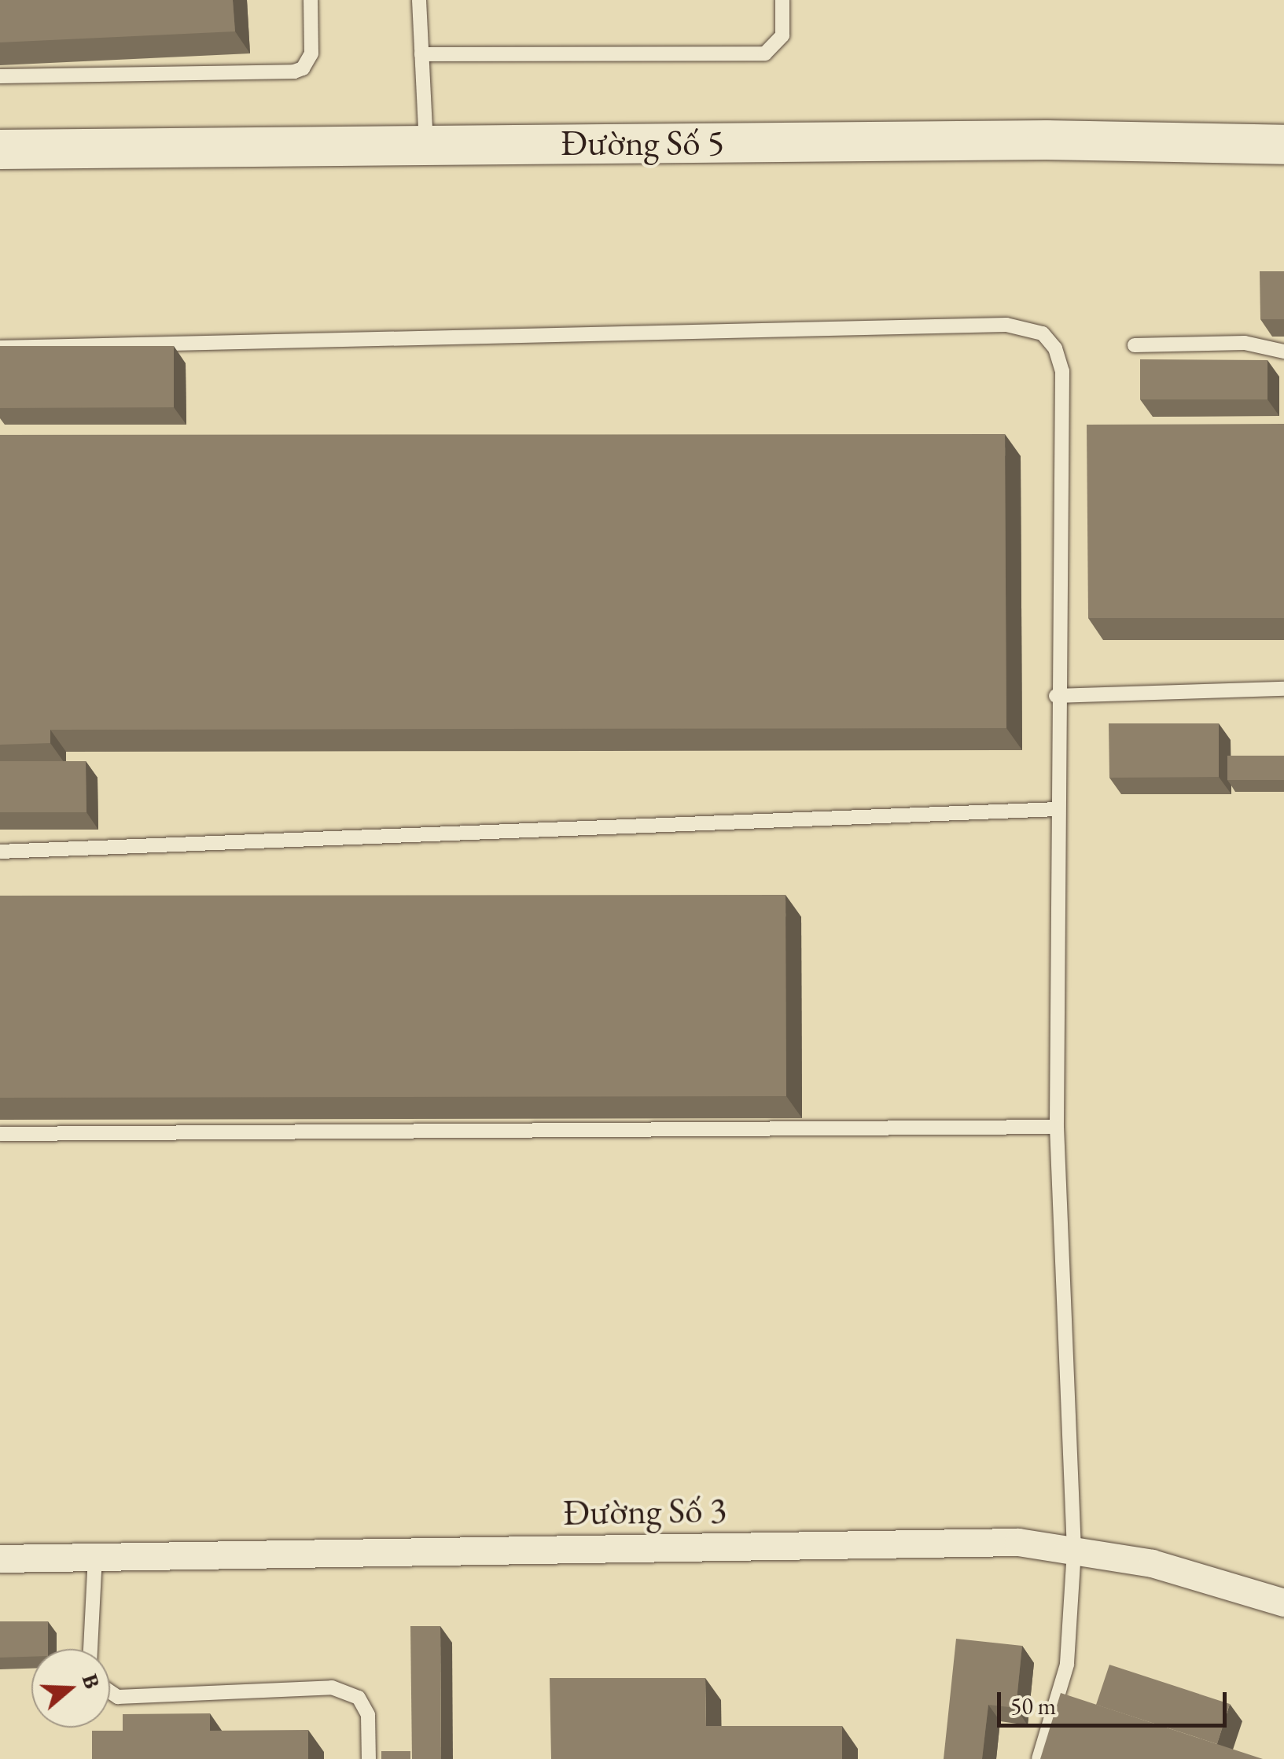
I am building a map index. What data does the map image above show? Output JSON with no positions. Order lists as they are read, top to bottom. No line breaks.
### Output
{"streets":{"street":["Đường Số 5","Đường Số 3"]},"scale_bar":"50 m","north":"right"}
